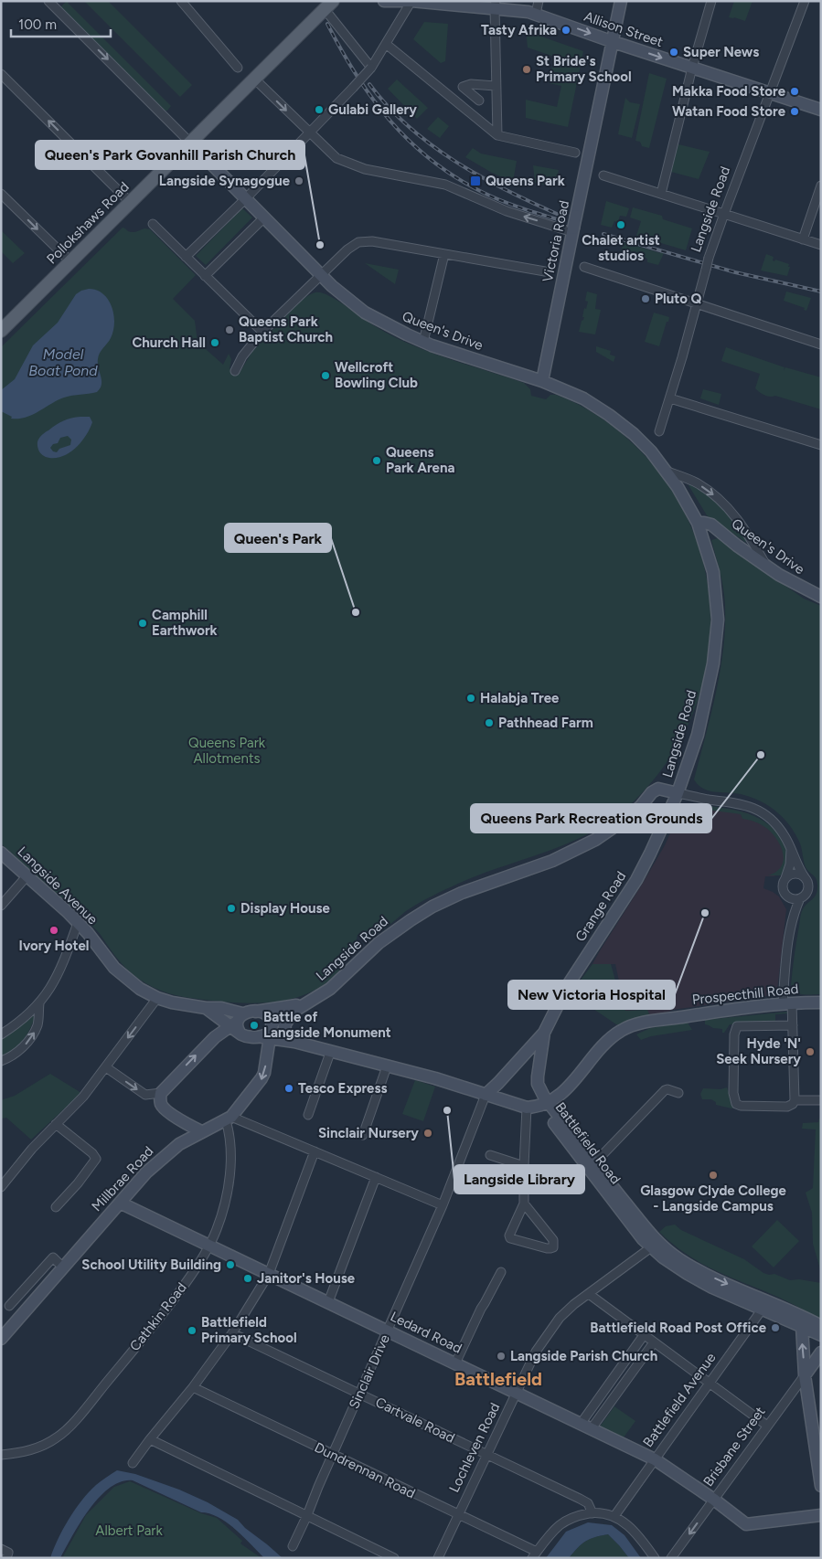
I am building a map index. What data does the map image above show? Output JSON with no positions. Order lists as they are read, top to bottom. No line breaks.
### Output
{"streets":{"main road":["Pollokshaws Road"],"street":["Allison Street","Langside Road","Victoria Road","Queen's Drive","Langside Avenue","Grange Road","Prospecthill Road","Battlefield Road","Millbrae Road","Cathkin Road","Ledard Road","Sinclair Drive","Battlefield Avenue","Cartvale Road","Brisbane Street","Lochleven Road","Dundrennan Road"]},"crossings":[["Allison Street","Langside Road"],["Allison Street","Victoria Road"],["Langside Road","Queen's Drive"],["Langside Road","Langside Avenue"],["Langside Road","Grange Road"],["Langside Road","Battlefield Road"],["Langside Road","Millbrae Road"],["Pollokshaws Road","Queen's Drive"],["Victoria Road","Queen's Drive"],["Grange Road","Prospecthill Road"],["Grange Road","Battlefield Road"],["Grange Road","Sinclair Drive"],["Prospecthill Road","Battlefield Road"],["Battlefield Road","Millbrae Road"],["Battlefield Road","Sinclair Drive"],["Battlefield Road","Battlefield Avenue"],["Battlefield Road","Lochleven Road"],["Millbrae Road","Cathkin Road"],["Millbrae Road","Ledard Road"],["Cathkin Road","Ledard Road"],["Ledard Road","Sinclair Drive"],["Ledard Road","Battlefield Avenue"],["Ledard Road","Brisbane Street"],["Ledard Road","Lochleven Road"],["Sinclair Drive","Cartvale Road"],["Sinclair Drive","Dundrennan Road"],["Cartvale Road","Lochleven Road"],["Lochleven Road","Dundrennan Road"]],"one_way":["Allison Street"],"districts":["Battlefield"],"water":["Model Boat Pond"],"parks":["Queens Park Allotments","Albert Park"],"places":{"other":["Tasty Afrika","Super News","St Bride's Primary School","Makka Food Store","Gulabi Gallery","Watan Food Store","Langside Synagogue","Chalet artist studios","Queen's Park Govanhill Parish Church","Pluto Q","Queens Park Baptist Church","Church Hall","Wellcroft Bowling Club","Queens Park Arena","Queen's Park","Camphill Earthwork","Halabja Tree","Pathhead Farm","Queens Park Recreation Grounds","Display House","New Victoria Hospital","Ivory Hotel","Battle of Langside Monument","Hyde 'N' Seek Nursery","Tesco Express","Langside Library","Sinclair Nursery","Glasgow Clyde College - Langside Campus","School Utility Building","Janitor's House","Battlefield Road Post Office","Battlefield Primary School","Langside Parish Church"],"transit":["Queens Park"]},"scale_bar":"100 m"}
